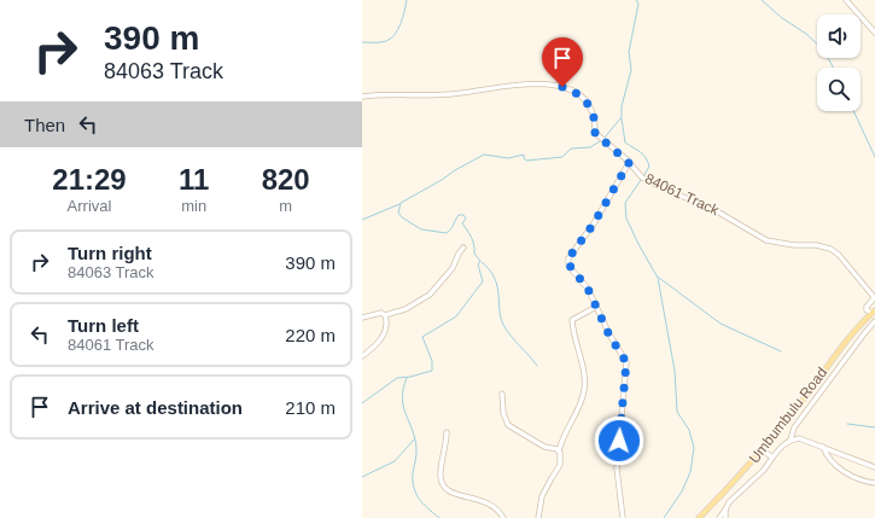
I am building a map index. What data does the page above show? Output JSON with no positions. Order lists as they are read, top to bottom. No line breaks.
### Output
{"streets":{"main road":["Umbumbulu Road"],"street":["84061 Track"]},"page":{"turn":["390 m","84063 Track"],"then":"Then","eta":["21:29","Arrival","11","min","820","m"],"list":[{"name":"Turn right","note":"84063 Track","value":"390 m"},{"name":"Turn left","note":"84061 Track","value":"220 m"},{"name":"Arrive at destination","value":"210 m"}]}}
